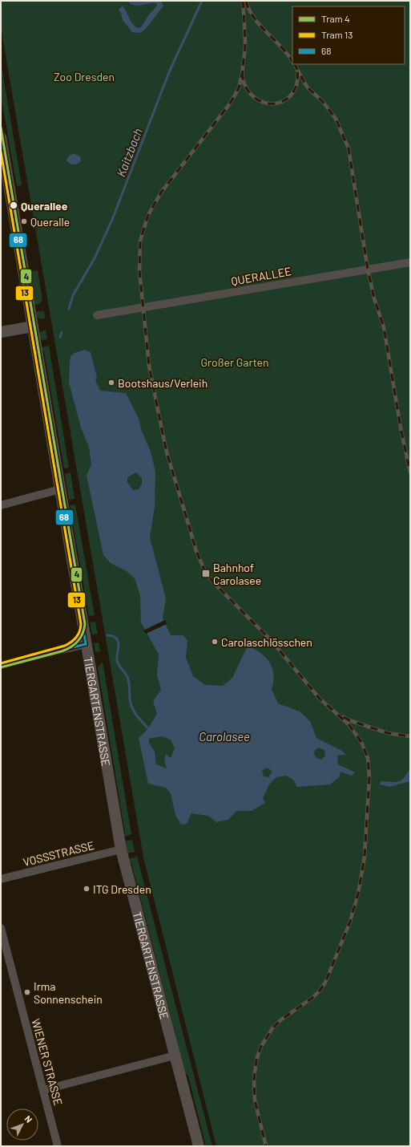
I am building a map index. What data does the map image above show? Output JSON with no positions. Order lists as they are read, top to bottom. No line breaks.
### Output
{"streets":{"main road":["TIERGARTENSTRASSE"],"street":["QUERALLEE","VOSSSTRASSE","WIENER STRASSE"]},"crossings":[["TIERGARTENSTRASSE","VOSSSTRASSE"]],"water":["Kaitzbach","Carolasee"],"parks":["Zoo Dresden","Großer Garten"],"places":{"other":["Querallee","Queralle","Bootshaus/Verleih","Carolaschlösschen","ITG Dresden","Irma Sonnenschein"],"transit":["Bahnhof Carolasee"]},"lines":["tram line 4","transit line 68","tram line 13"],"legend":["Tram 4","Tram 13","68"],"north":"top right"}
